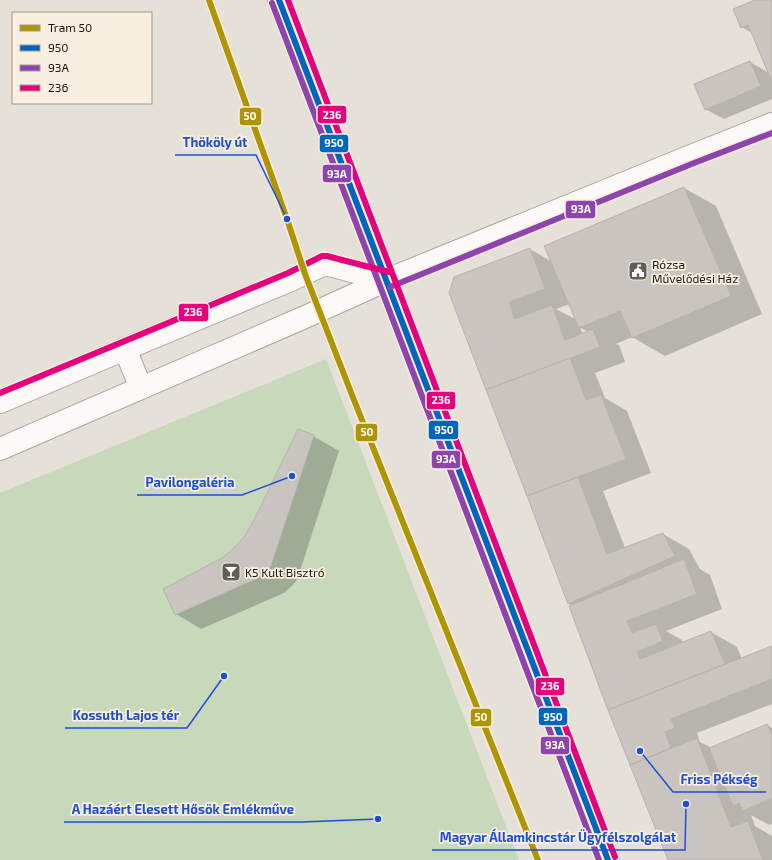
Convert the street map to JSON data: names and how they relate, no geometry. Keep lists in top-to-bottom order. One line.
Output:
{"places":{"other":["Thököly út","Pavilongaléria","Kossuth Lajos tér","Friss Pékség","Magyar Államkincstár Ügyfélszolgálat","A Hazáért Elesett Hősök Emlékműve"],"public building":["Rózsa Művelődési Ház"],"bar":["K5 Kult Bisztró"]},"lines":["tram line 50","transit line 950","transit line 236","transit line 93A"],"legend":["Tram 50","950","93A","236"]}
